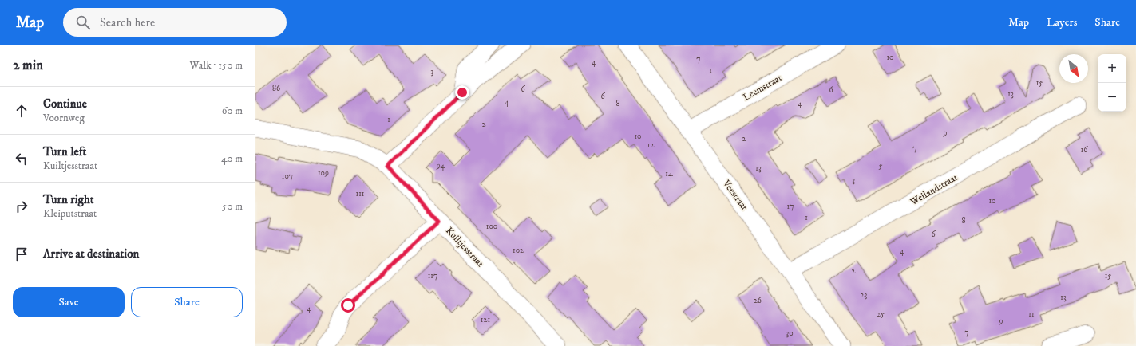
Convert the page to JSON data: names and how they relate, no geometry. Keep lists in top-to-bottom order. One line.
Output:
{"streets":{"street":["Leemstraat","Weilandstraat","Veestraat","Kuiltjesstraat"]},"crossings":[["Leemstraat","Veestraat"],["Weilandstraat","Veestraat"]],"house_numbers":["10","7","4","1","3","15","86","6","6","13","6","4","8","4","1","2","9","10","2","12","7","16","94","5","13","109","14","107","3","111","10","17","1","8","100","6","102","4","2","117","15","23","13","26","4","25","11","121","9","7","30"],"north":"bottom right","page":{"header":"Map","search":"Search here","nav":["Map","Layers","Share"],"heading":["2 min","Walk · 150 m"],"map_buttons":["+","−"],"list":[["Continue","Voornweg","60 m"],["Turn left","Kuiltjesstraat","40 m"],["Turn right","Kleiputstraat","50 m"],"Arrive at destination"],"buttons":["Save","Share"]}}
